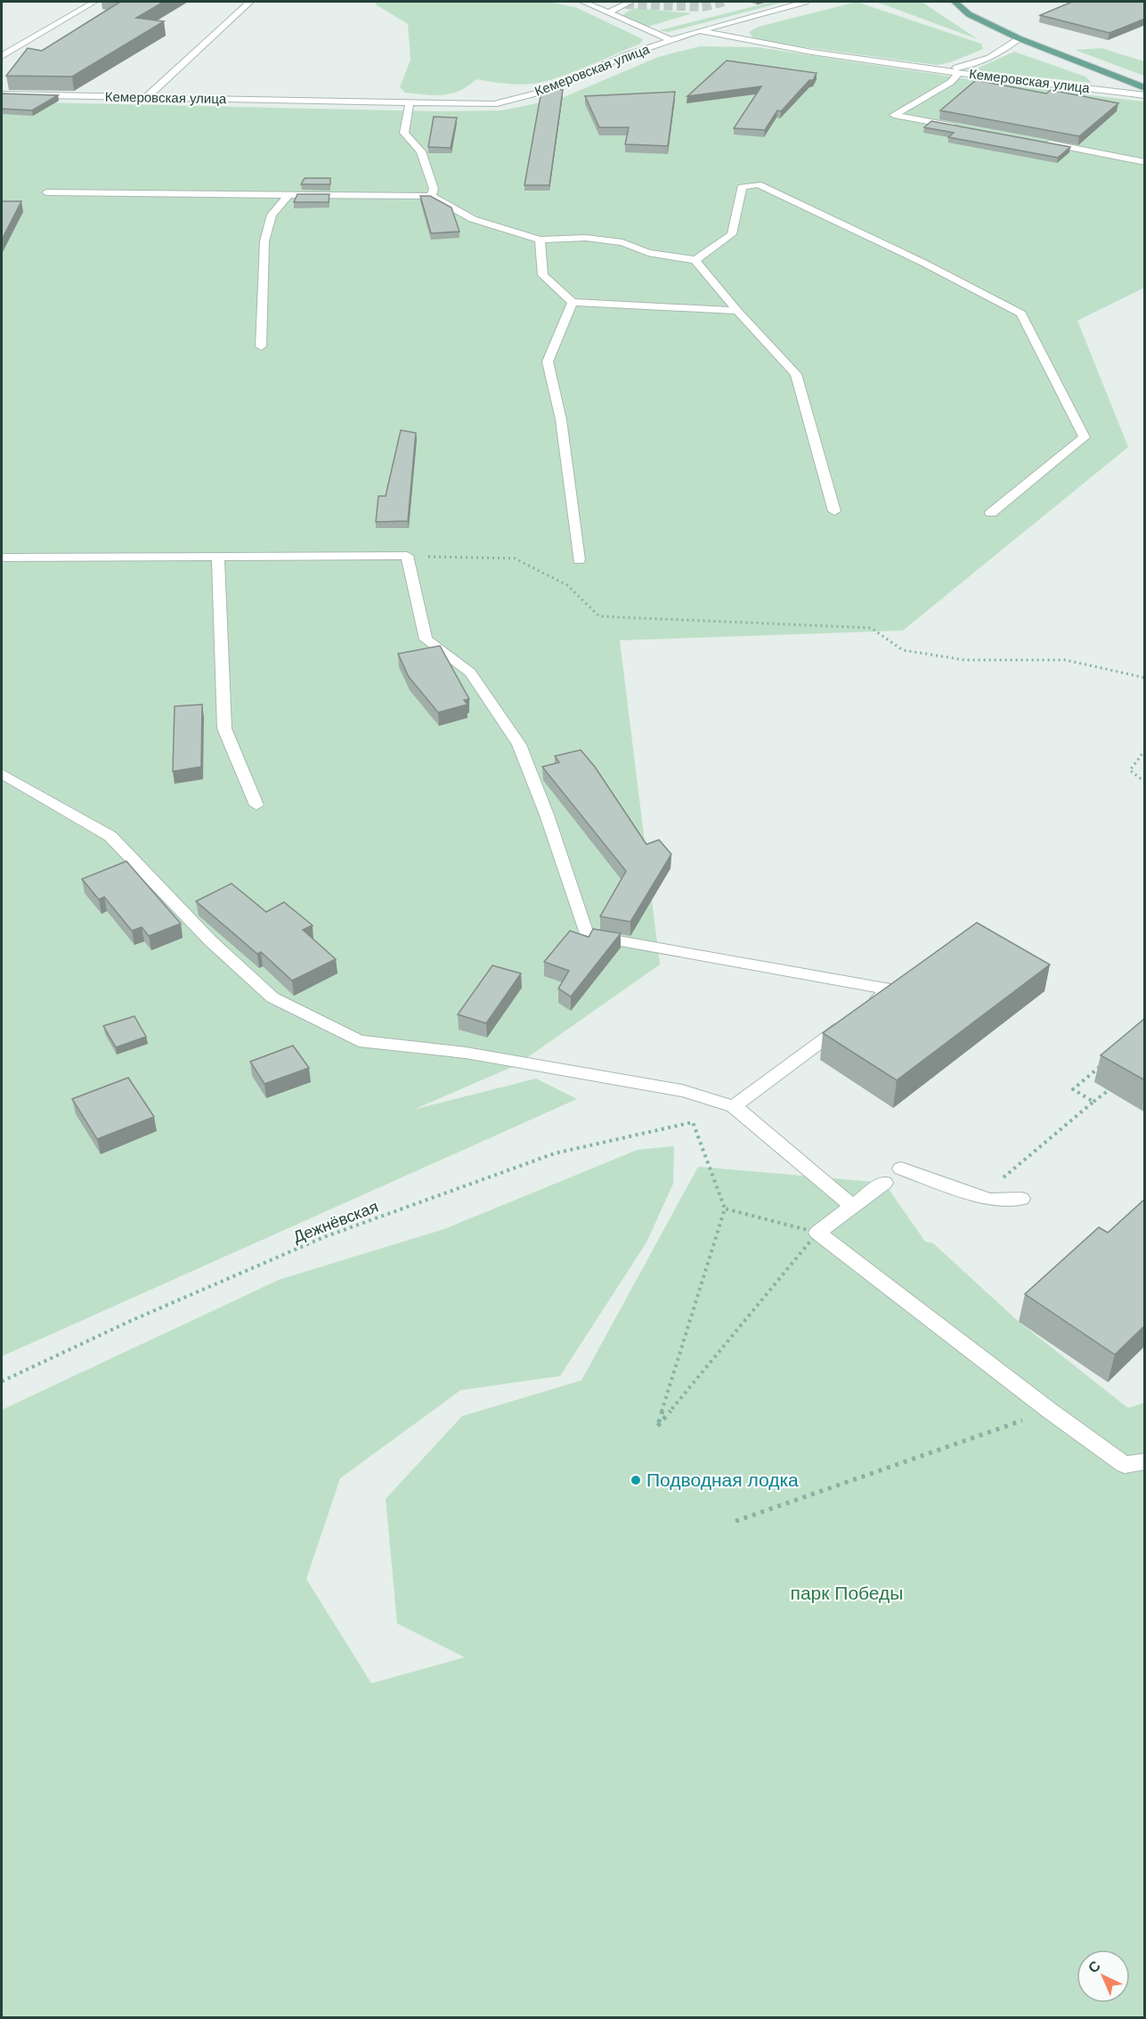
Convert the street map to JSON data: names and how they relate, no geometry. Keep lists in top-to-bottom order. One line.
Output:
{"streets":{"main road":["Кемеровская улица"],"path":["Дежнёвская"]},"parks":["парк Победы"],"places":["Подводная лодка"],"north":"top left"}
